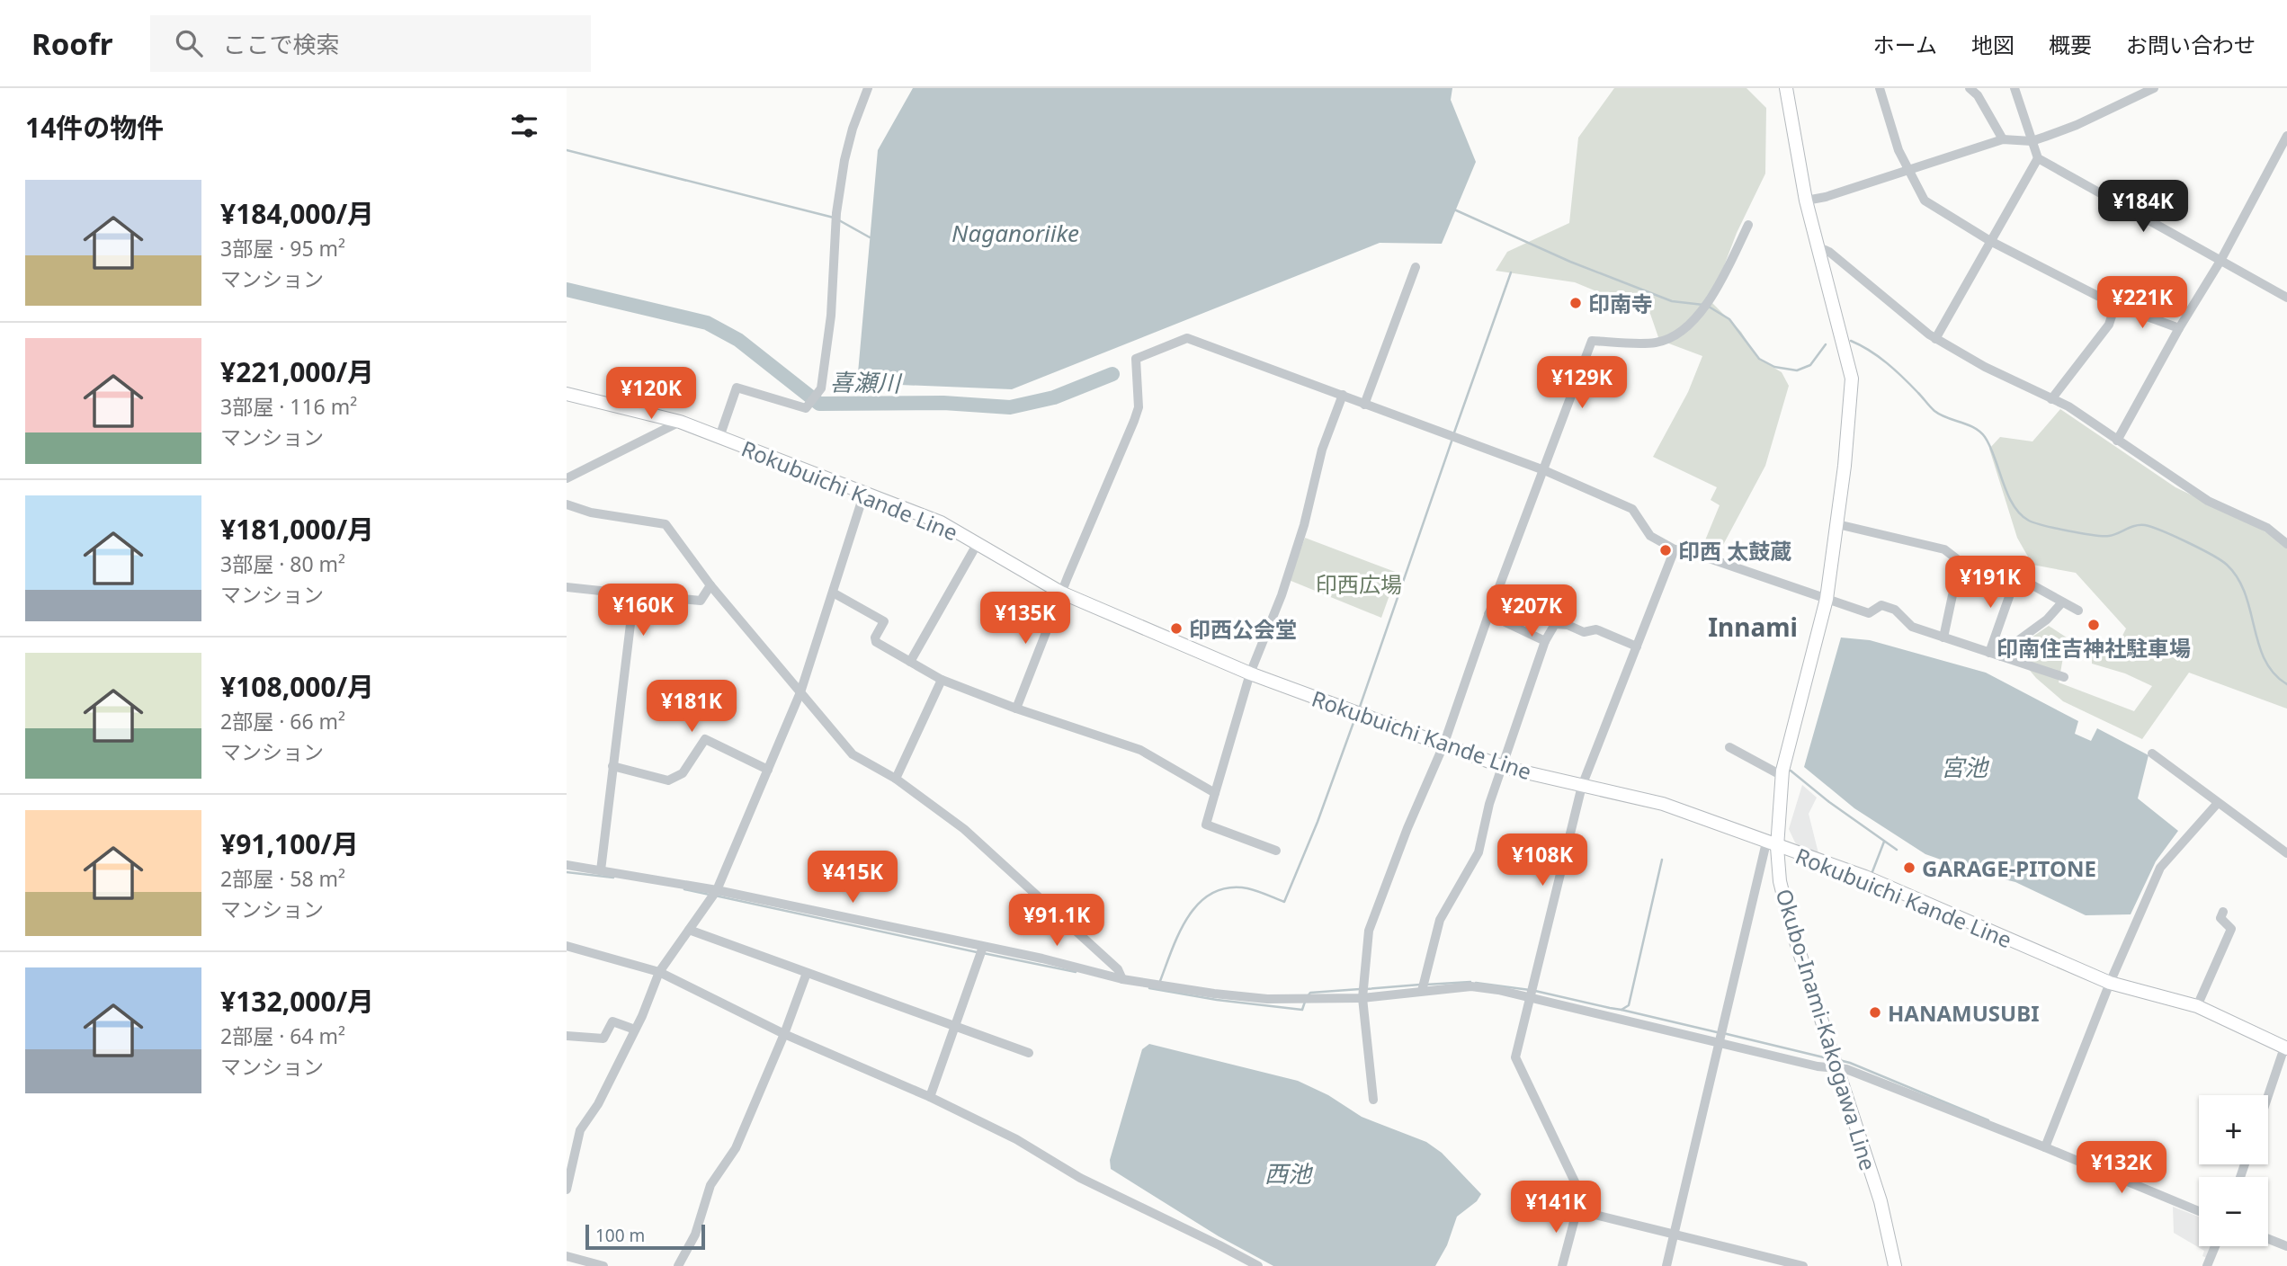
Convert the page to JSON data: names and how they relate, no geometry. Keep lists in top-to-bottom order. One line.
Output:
{"streets":{"main road":["Rokubuichi Kande Line","Okubo-Inami-Kakogawa Line"]},"crossings":[["Rokubuichi Kande Line","Okubo-Inami-Kakogawa Line"]],"districts":["Innami"],"water":["Naganoriike","喜瀬川","宮池","西池"],"parks":["印西広場"],"places":["印南寺","印西 太鼓蔵","印南住吉神社駐車場","印西公会堂","GARAGE-PITONE","HANAMUSUBI"],"scale_bar":"100 m","page":{"header":"Roofr","search":"ここで検索","nav":["ホーム","地図","概要","お問い合わせ"],"heading":"14件の物件","list":[{"name":"¥184,000/月","note":"3部屋 · 95 m² · マンション"},{"name":"¥221,000/月","note":"3部屋 · 116 m² · マンション"},{"name":"¥181,000/月","note":"3部屋 · 80 m² · マンション"},{"name":"¥108,000/月","note":"2部屋 · 66 m² · マンション"},{"name":"¥91,100/月","note":"2部屋 · 58 m² · マンション"},{"name":"¥132,000/月","note":"2部屋 · 64 m² · マンション"}],"price":["¥184K","¥221K","¥129K","¥120K","¥191K","¥160K","¥207K","¥135K","¥181K","¥108K","¥415K","¥91.1K","¥132K","¥141K"],"map_buttons":["+","−"],"scale":"100 m"}}
